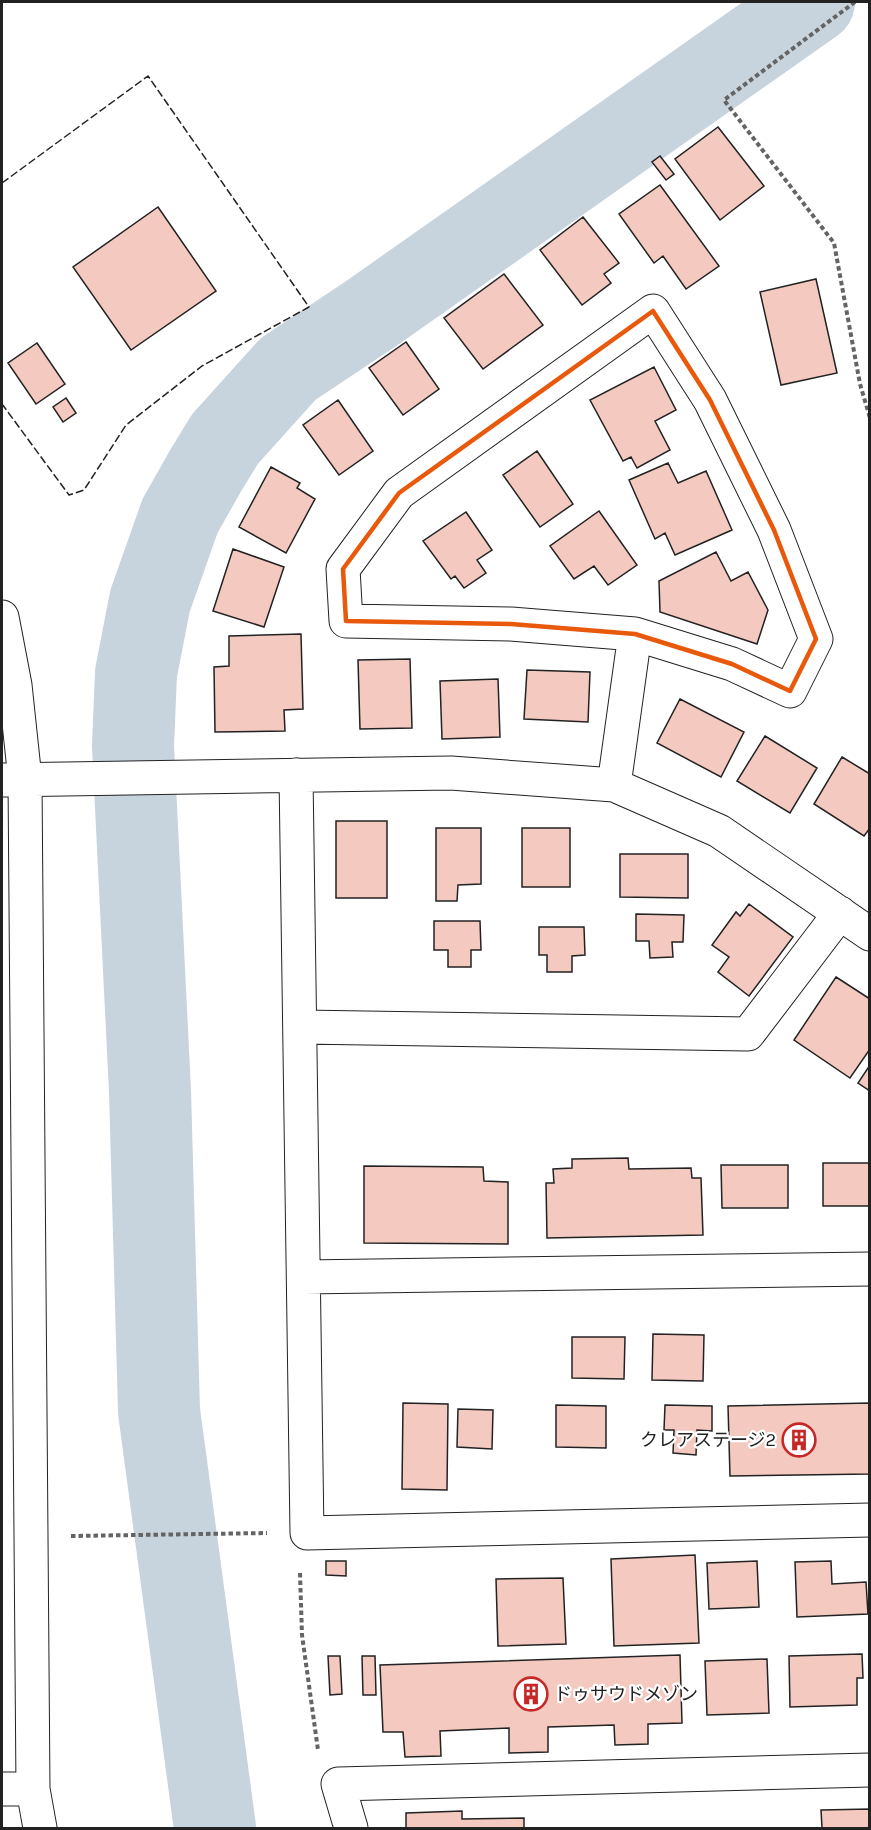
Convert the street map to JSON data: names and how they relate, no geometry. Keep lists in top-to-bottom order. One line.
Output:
{"places":{"building":["クレアステージ2","ドゥサウドメゾン"]}}
